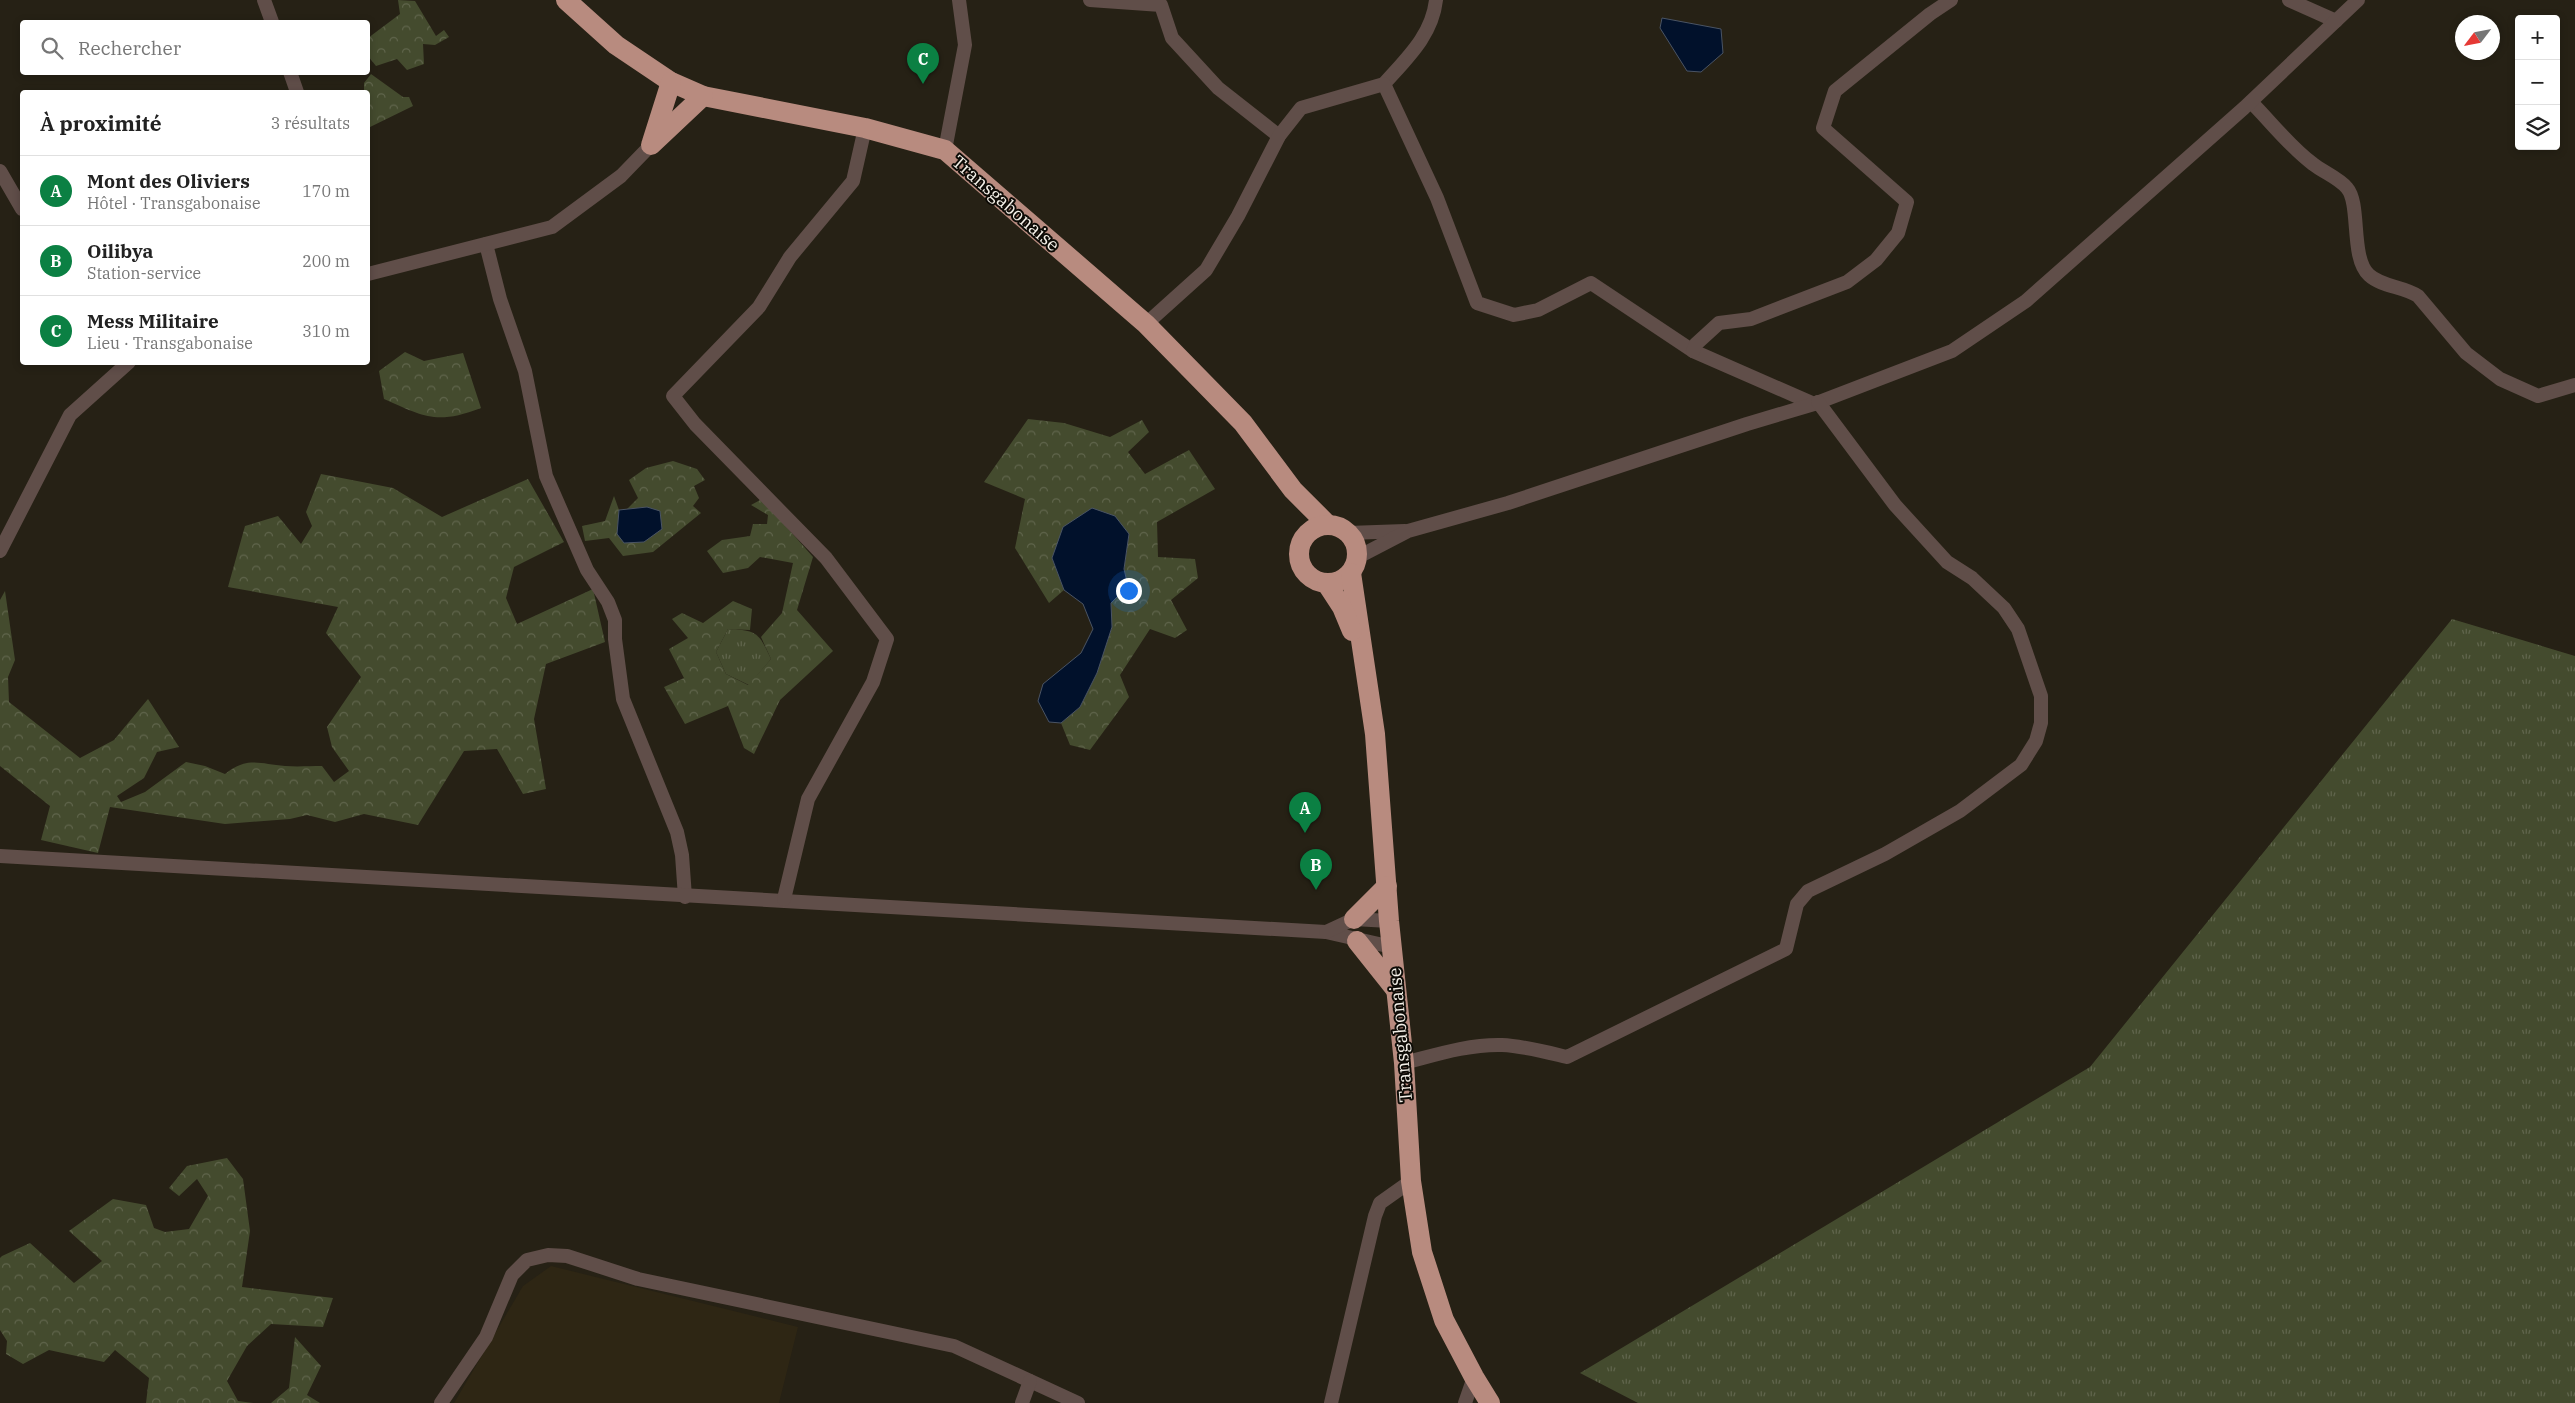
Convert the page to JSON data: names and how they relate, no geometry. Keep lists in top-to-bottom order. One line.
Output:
{"streets":{"highway":["Transgabonaise"]},"north":"bottom left","page":{"map_buttons":["+","−"],"search":"Rechercher","pins":["C","A","B"],"heading":["À proximité","3 résultats"],"list":[{"mark":"A","name":"Mont des Oliviers","note":"Hôtel · Transgabonaise","value":"170 m"},{"mark":"B","name":"Oilibya","note":"Station-service","value":"200 m"},{"mark":"C","name":"Mess Militaire","note":"Lieu · Transgabonaise","value":"310 m"}]}}
